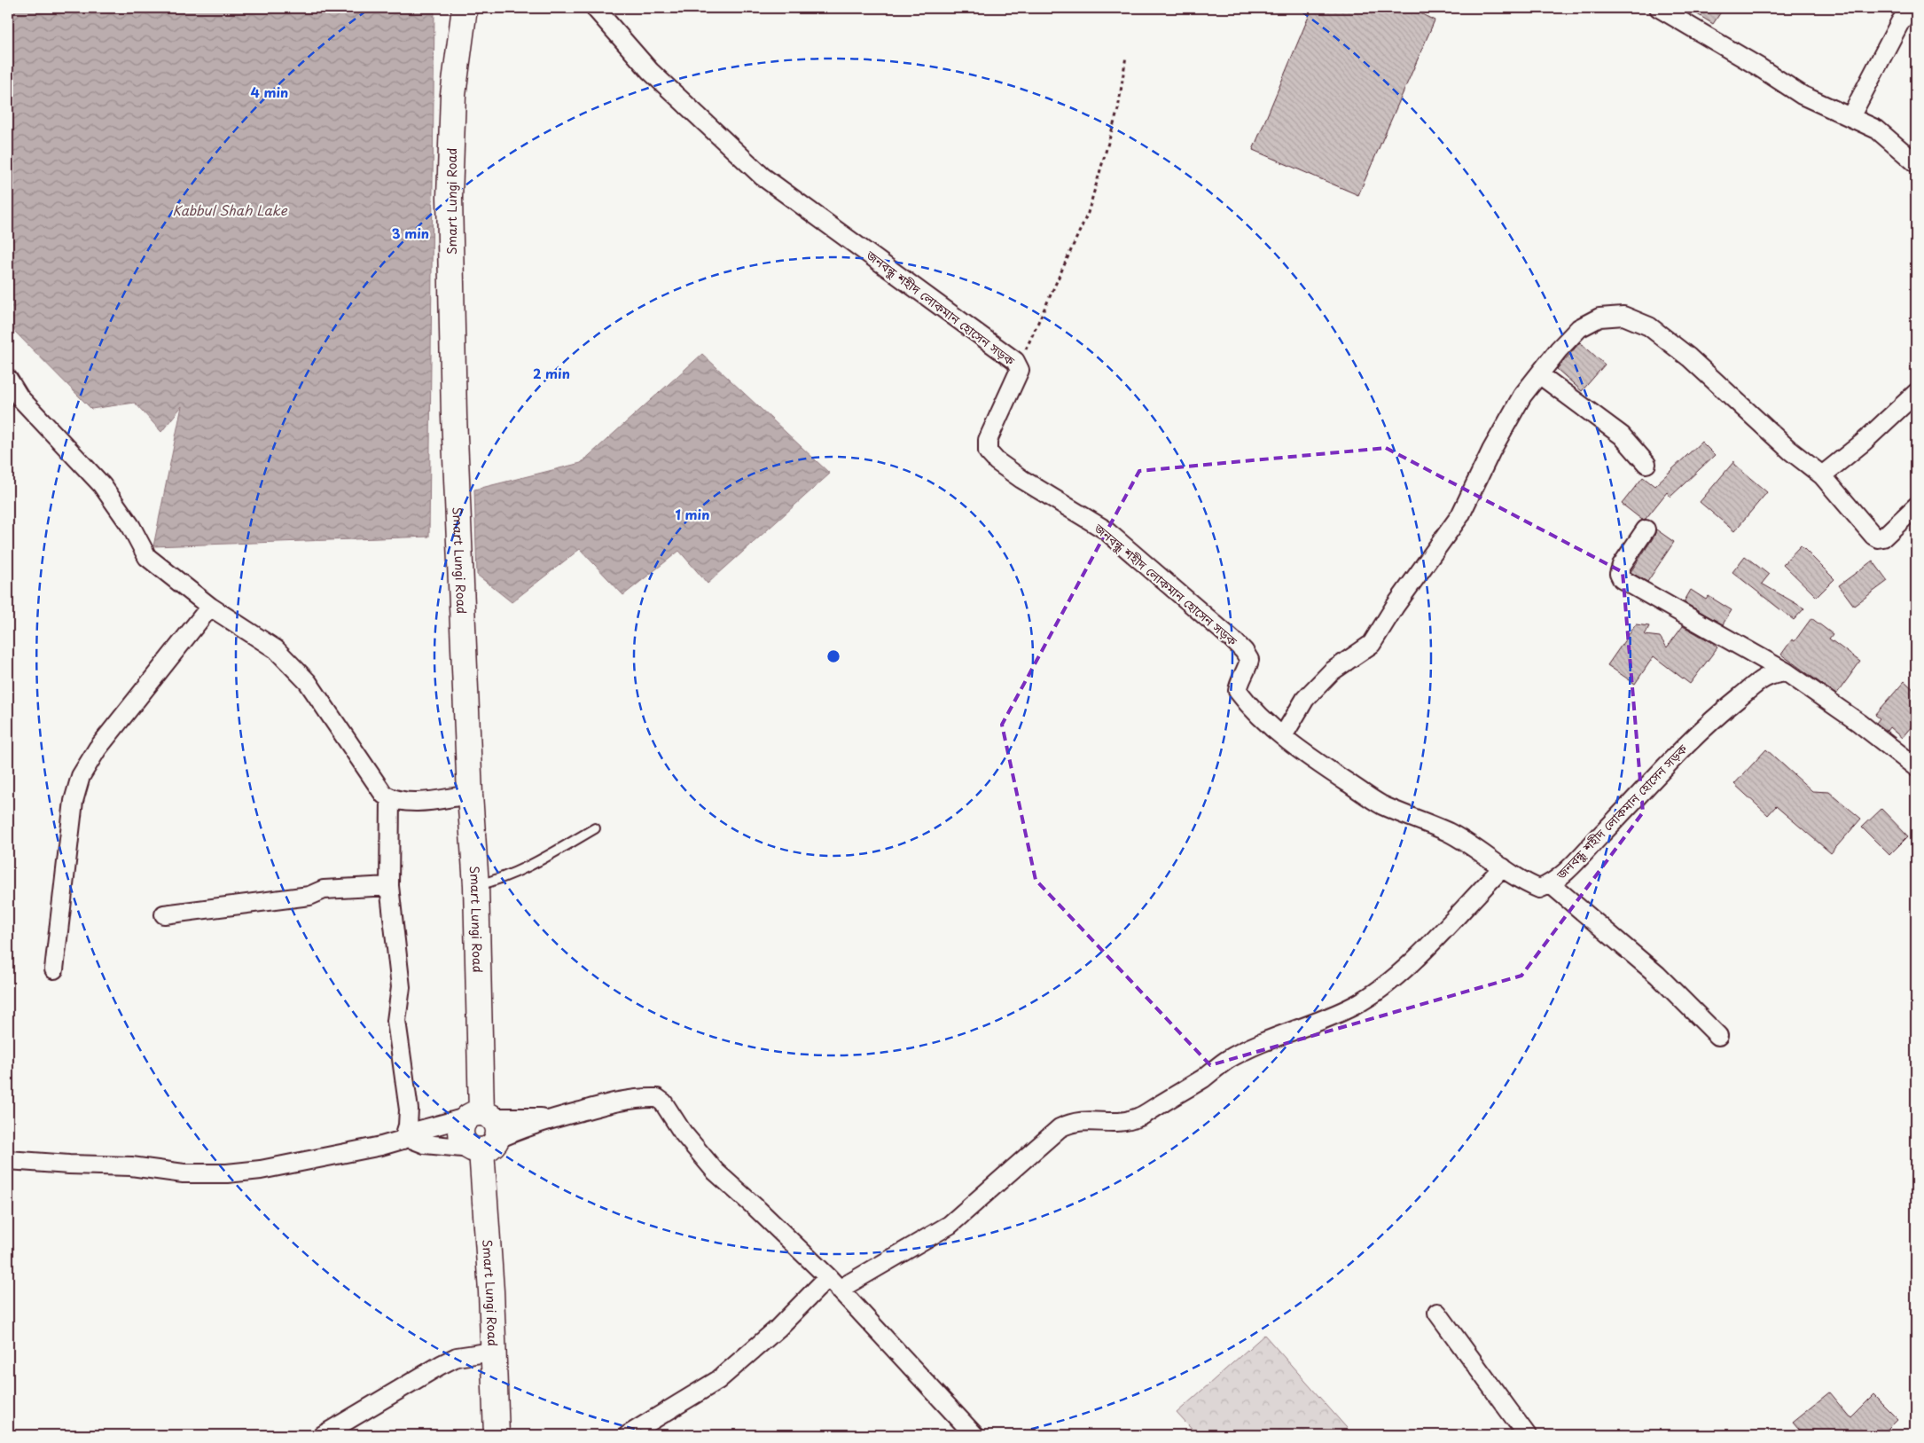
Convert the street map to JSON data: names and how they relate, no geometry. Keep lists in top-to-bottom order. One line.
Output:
{"streets":{"main road":["Smart Lungi Road"],"street":["জনবন্ধু শহীদ লোকমান হোসেন সড়ক"]},"water":["Kabbul Shah Lake"],"rings":["4 min","3 min","2 min","1 min"]}
